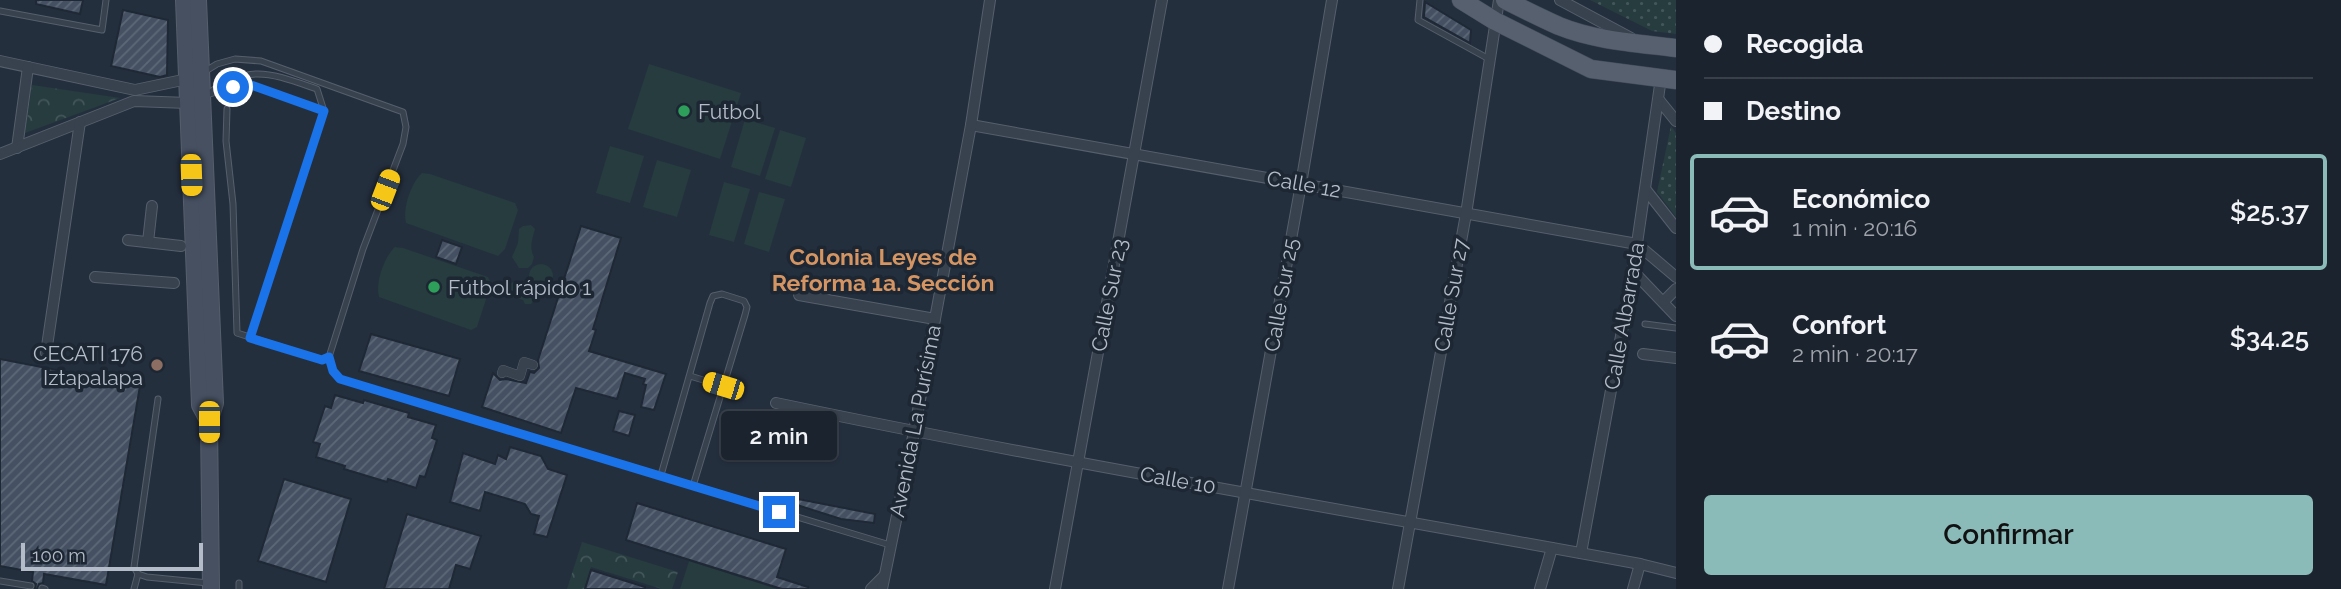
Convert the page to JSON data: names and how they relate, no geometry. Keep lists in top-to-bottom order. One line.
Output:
{"streets":{"street":["Calle 12","Calle Sur 23","Calle Sur 25","Calle Sur 27","Calle Albarrada","Avenida La Purísima","Calle 10"]},"crossings":[["Calle 12","Calle Sur 23"],["Calle 12","Calle Sur 25"],["Calle 12","Calle Sur 27"],["Calle 12","Calle Albarrada"],["Calle 12","Avenida La Purísima"],["Calle Sur 23","Calle 10"],["Calle Sur 25","Calle 10"],["Calle Sur 27","Calle 10"],["Calle Albarrada","Calle 10"],["Avenida La Purísima","Calle 10"]],"districts":["Colonia Leyes de Reforma 1a. Sección"],"places":["Futbol","Fútbol rápido 1","CECATI 176 Iztapalapa"],"scale_bar":"100 m","page":{"banner":["Recogida","Destino"],"list":[{"name":"Económico","note":"1 min · 20:16","value":"$25.37"},{"name":"Confort","note":"2 min · 20:17","value":"$34.25"}],"bubble":"2 min","buttons":"Confirmar","scale":"100 m"}}
